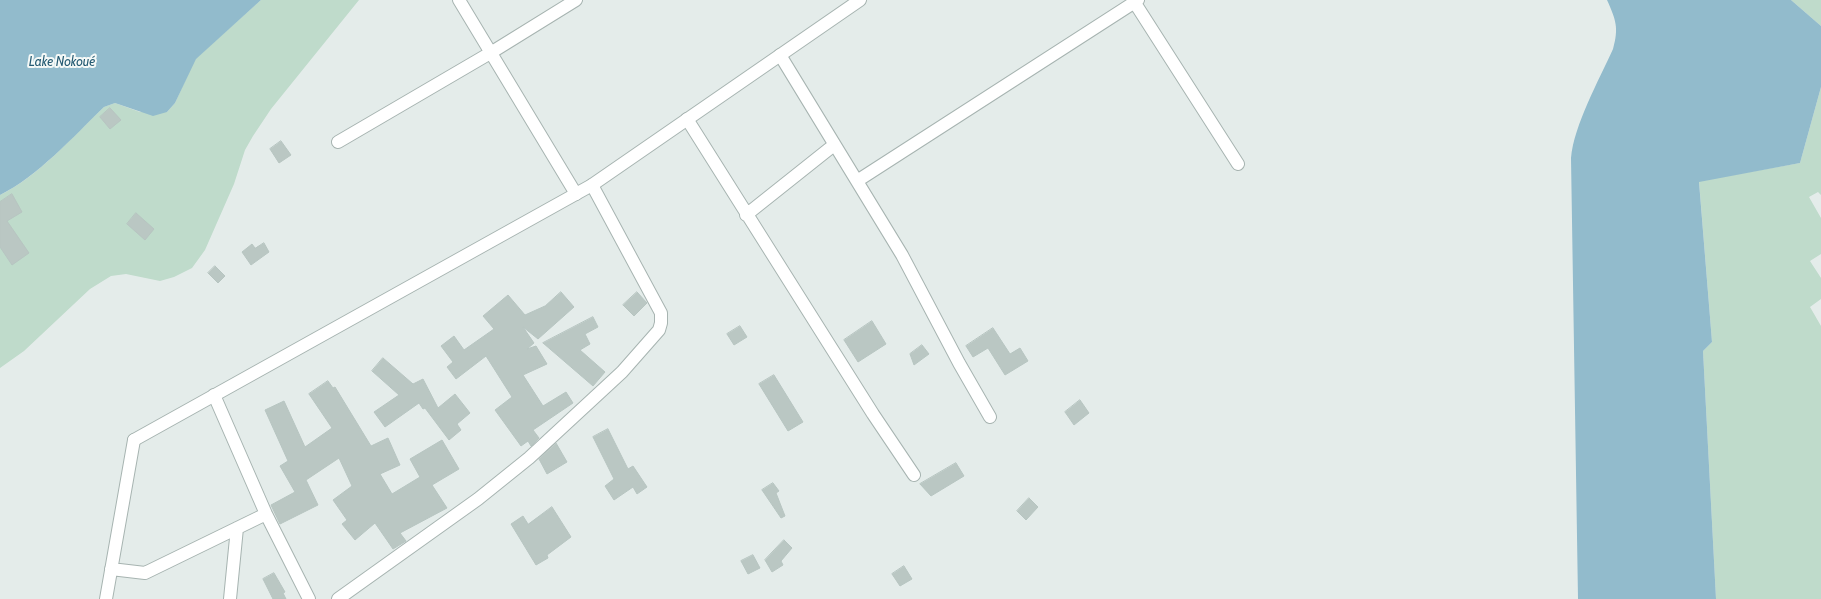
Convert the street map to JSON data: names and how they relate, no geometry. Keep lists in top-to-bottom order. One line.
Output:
{"water":["Lake Nokoué"]}
